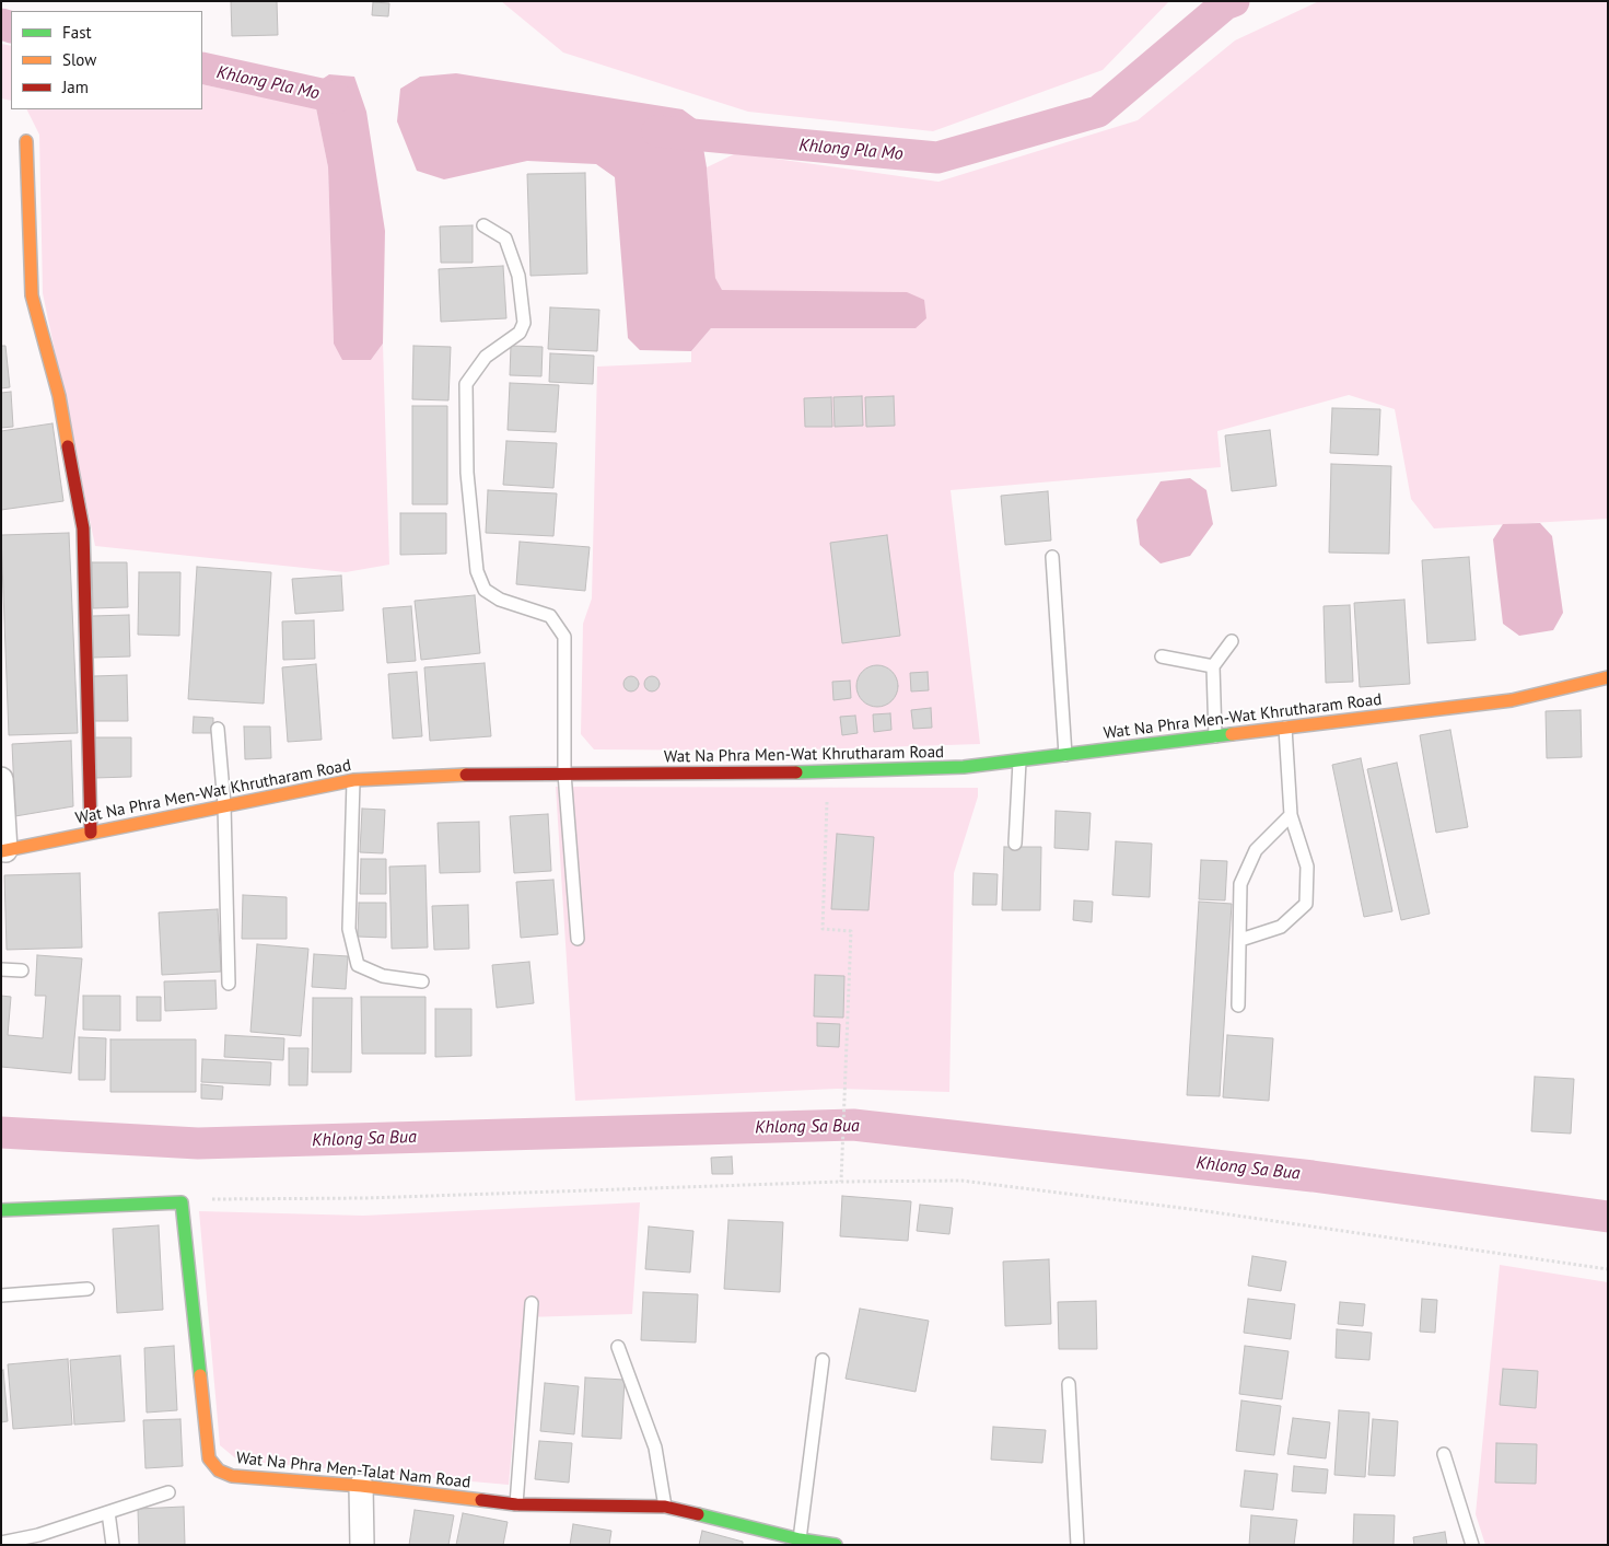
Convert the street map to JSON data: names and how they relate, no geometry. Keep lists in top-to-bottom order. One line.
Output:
{"streets":{"street":["Wat Na Phra Men-Wat Khrutharam Road","Wat Na Phra Men-Talat Nam Road"]},"water":["Khlong Pla Mo","Khlong Sa Bua"],"legend":["Fast","Slow","Jam"]}
